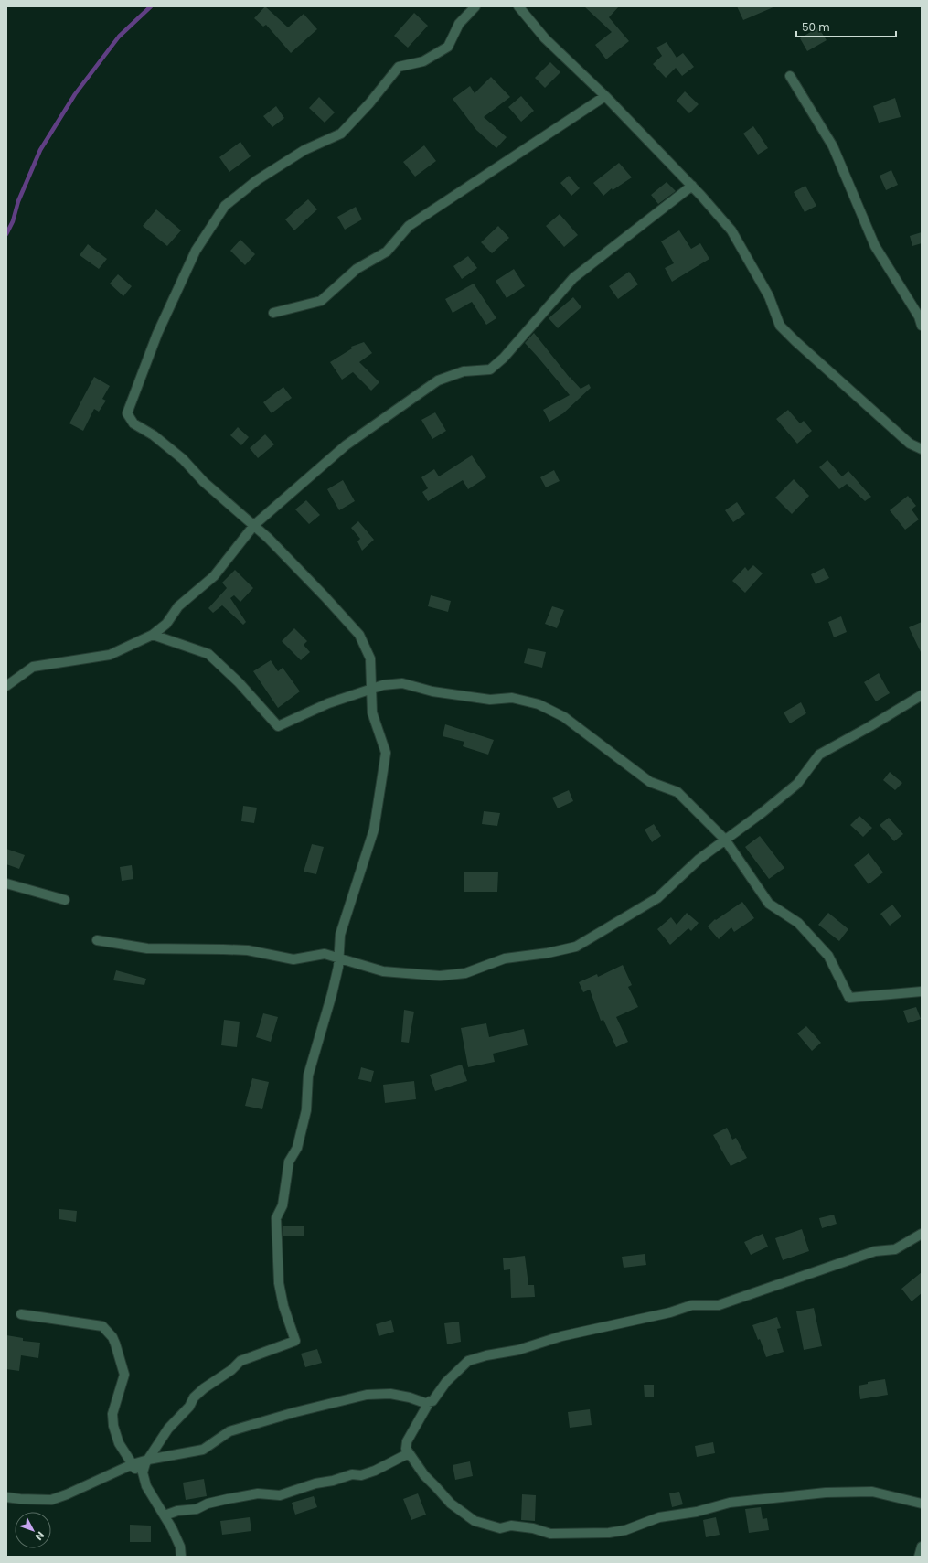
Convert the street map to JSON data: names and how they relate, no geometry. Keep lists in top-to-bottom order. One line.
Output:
{"scale_bar":"50 m","north":"bottom right"}
